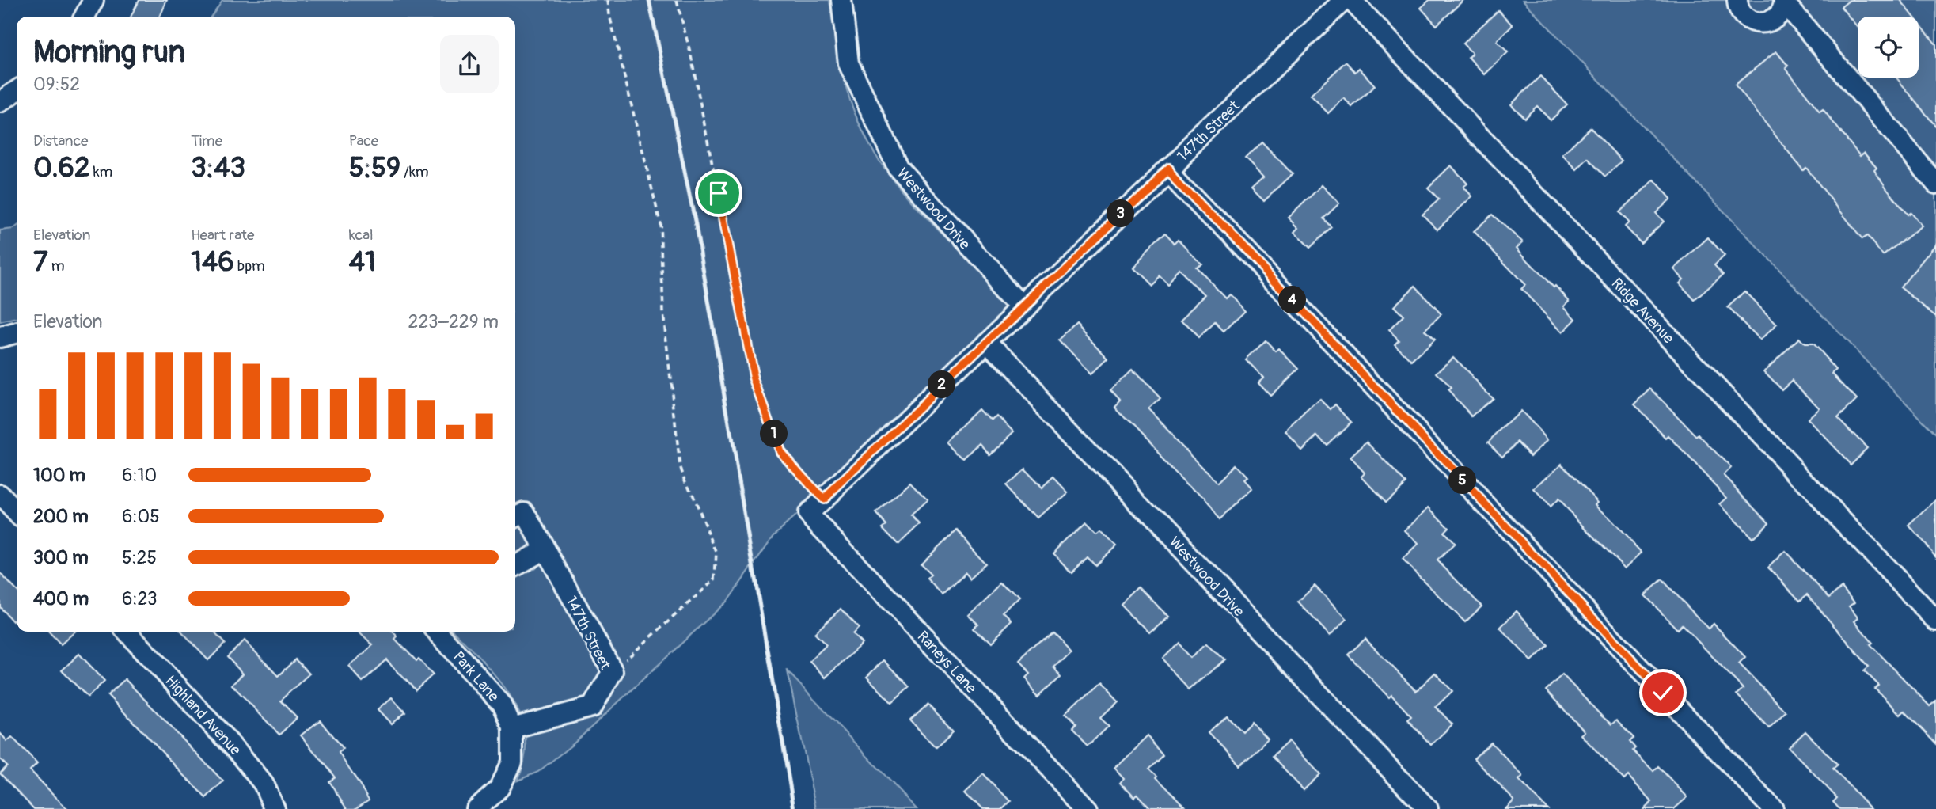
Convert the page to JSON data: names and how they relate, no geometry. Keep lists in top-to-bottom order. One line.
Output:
{"streets":{"street":["147th Street","Westwood Drive","Ridge Avenue","Raneys Lane","Park Lane","Highland Avenue"]},"crossings":[["147th Street","Westwood Drive"],["147th Street","Raneys Lane"],["147th Street","Park Lane"]],"page":{"heading":["Morning run","09:52"],"stats":[["Distance","0.62 km"],["Time","3:43"],["Pace","5:59 /km"],["Elevation","7 m"],["Heart rate","146 bpm"],["kcal","41"]],"pins":["3","4","2","1","5"],"chart":["Elevation","223–229 m"],"list":[{"name":"100 m","note":"6:10"},{"name":"200 m","note":"6:05"},{"name":"300 m","note":"5:25"},{"name":"400 m","note":"6:23"}]}}
